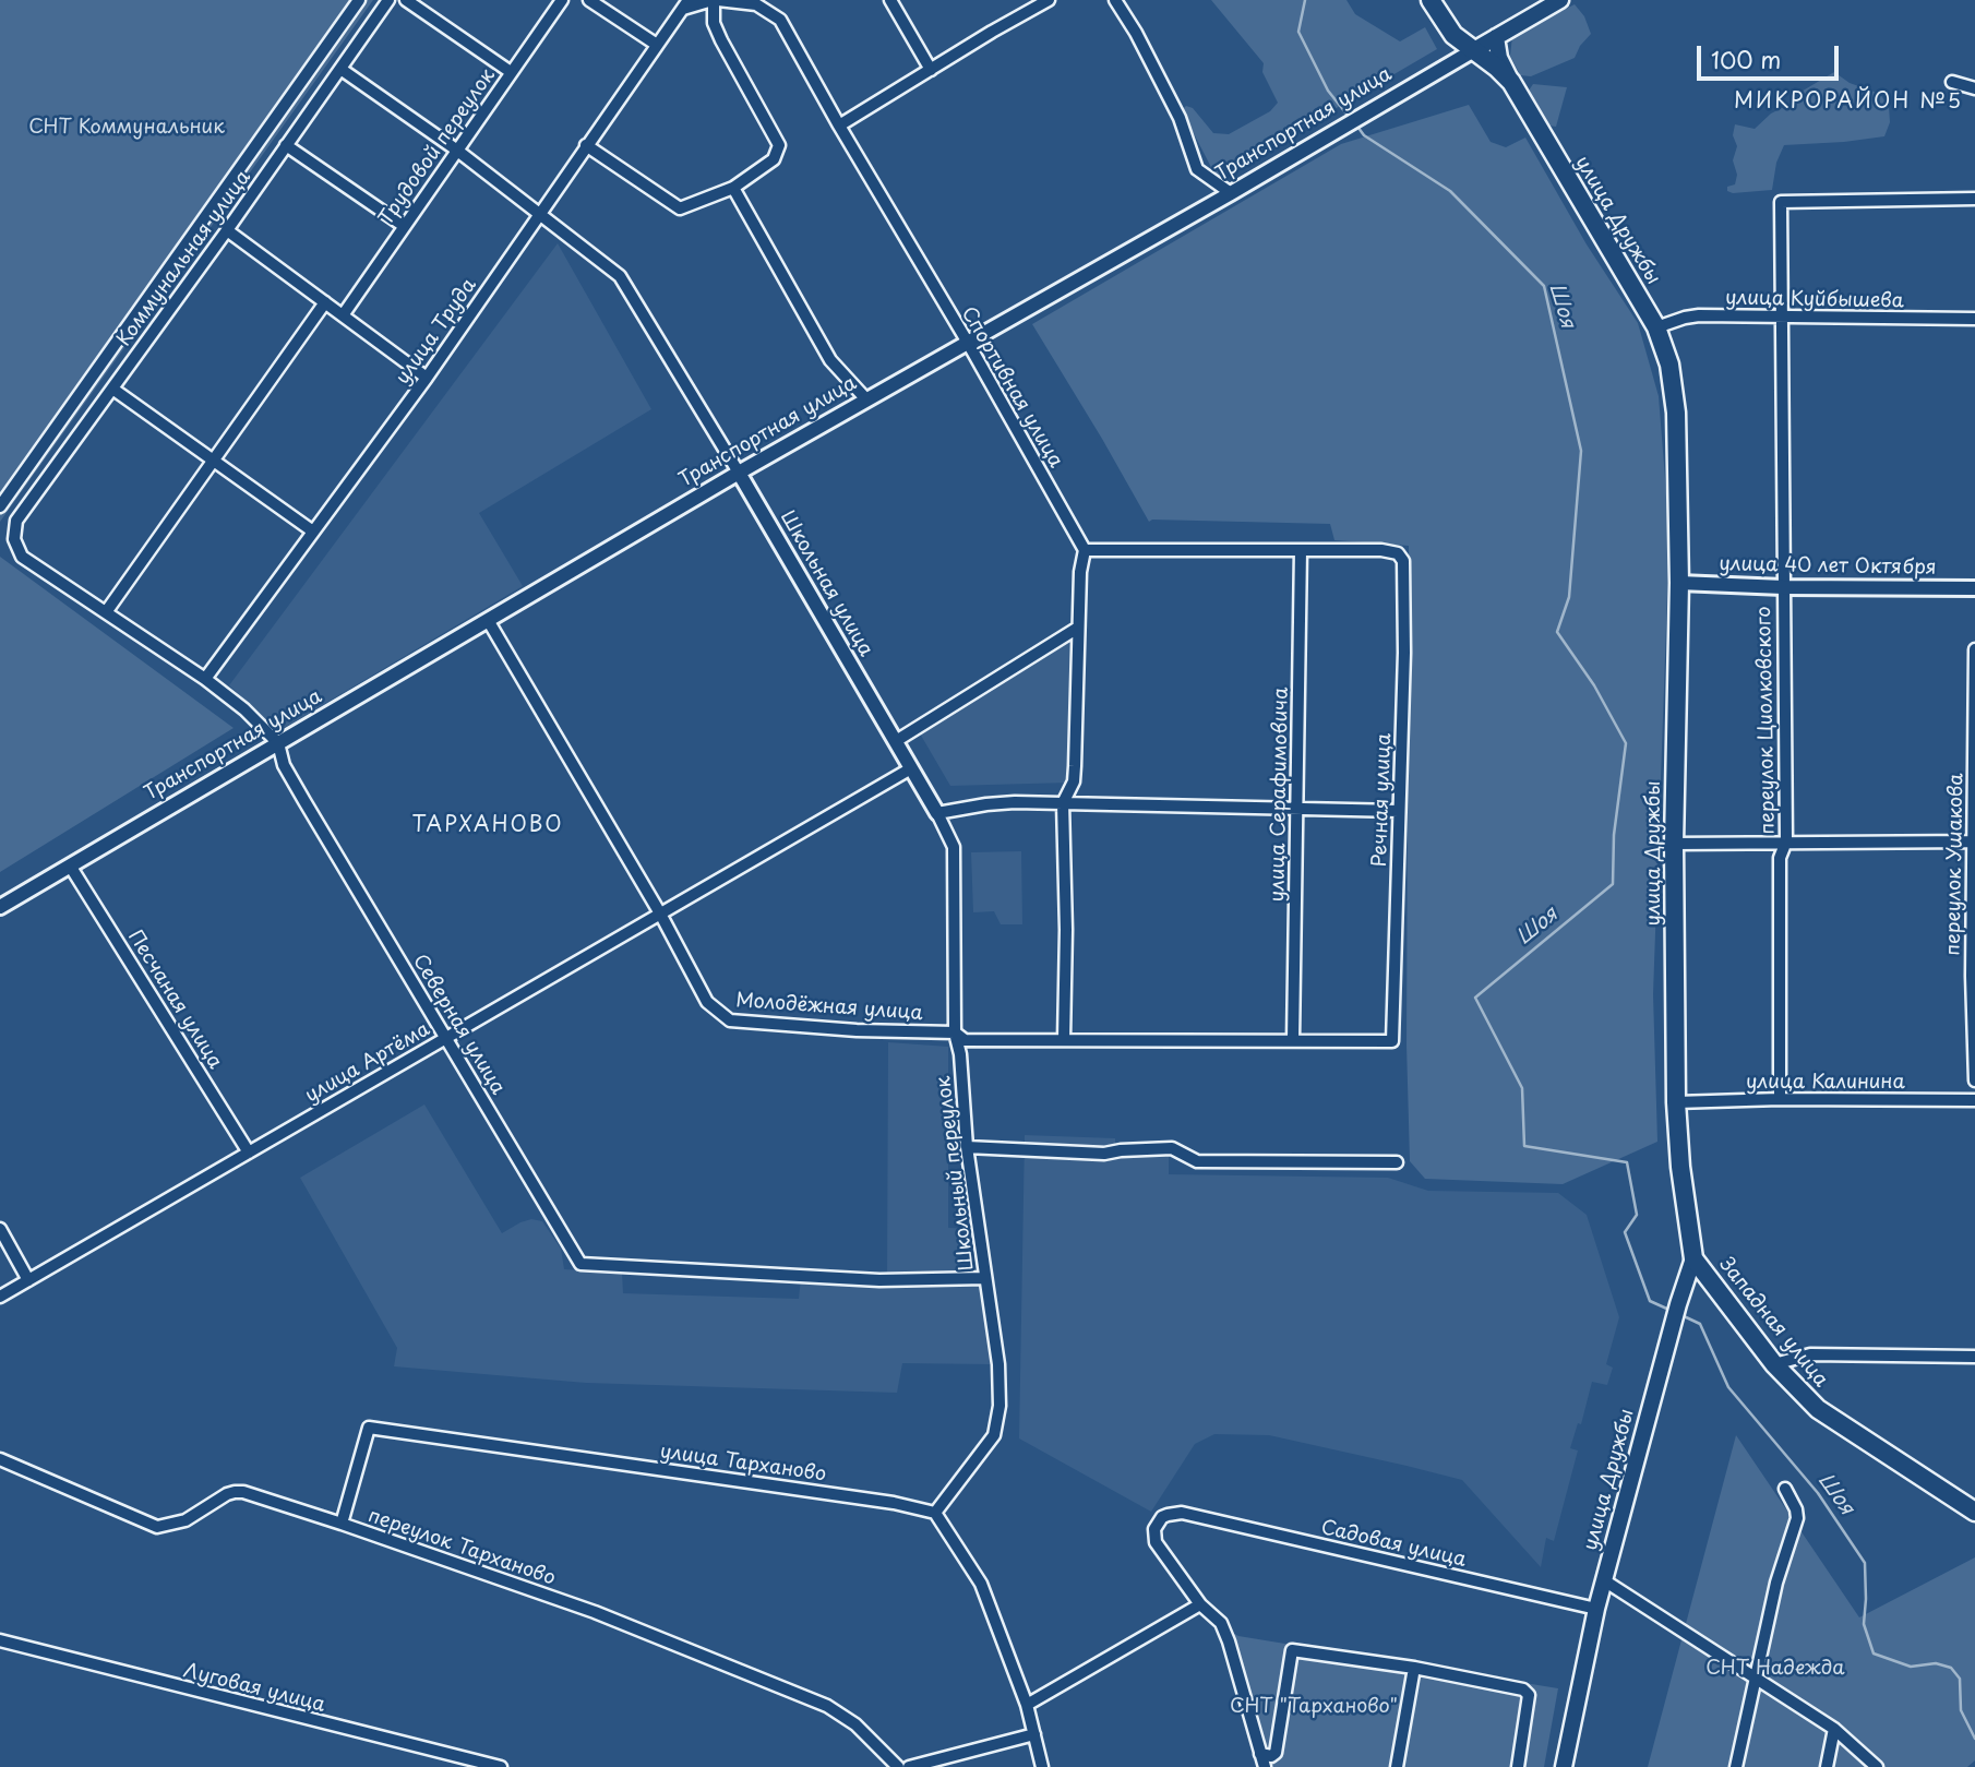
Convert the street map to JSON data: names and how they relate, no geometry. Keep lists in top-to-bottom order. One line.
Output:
{"streets":{"main road":["Транспортная улица","улица Дружбы","Западная улица"],"street":["Трудовой переулок","Коммунальная улица","улица Куйбышева","улица Труда","Спортивная улица","улица 40 лет Октября","Школьная улица","переулок Циолковского","улица Серафимовича","Речная улица","переулок Ушакова","Песчаная улица","Молодёжная улица","Северная улица","улица Артёма","улица Калинина","Школьный переулок","улица Тарханово","Садовая улица","переулок Тарханово","Луговая улица"]},"crossings":[["Транспортная улица","улица Дружбы"],["Транспортная улица","Спортивная улица"],["Транспортная улица","Школьная улица"],["Транспортная улица","Песчаная улица"],["Транспортная улица","Молодёжная улица"],["Транспортная улица","Северная улица"],["Трудовой переулок","Школьная улица"],["улица Дружбы","улица Куйбышева"],["улица Дружбы","улица 40 лет Октября"],["улица Дружбы","улица Калинина"],["улица Дружбы","Западная улица"],["улица Дружбы","Садовая улица"],["Коммунальная улица","Школьная улица"],["Коммунальная улица","Северная улица"],["улица Куйбышева","переулок Циолковского"],["улица Труда","Спортивная улица"],["улица Труда","Школьная улица"],["улица Труда","Северная улица"],["улица 40 лет Октября","переулок Циолковского"],["Школьная улица","улица Артёма"],["Школьная улица","Школьный переулок"],["переулок Циолковского","улица Калинина"],["улица Серафимовича","Речная улица"],["улица Серафимовича","Молодёжная улица"],["Речная улица","Молодёжная улица"],["Песчаная улица","улица Артёма"],["Молодёжная улица","улица Артёма"],["Молодёжная улица","Школьный переулок"],["Северная улица","улица Артёма"],["Северная улица","Школьный переулок"],["Школьный переулок","улица Тарханово"],["улица Тарханово","переулок Тарханово"]],"districts":["МИКРОРАЙОН №5","ТАРХАНОВО"],"water":["Шоя"],"parks":["СНТ Коммунальник","СНТ Надежда","СНТ \"Тарханово\""],"scale_bar":"100 m"}
